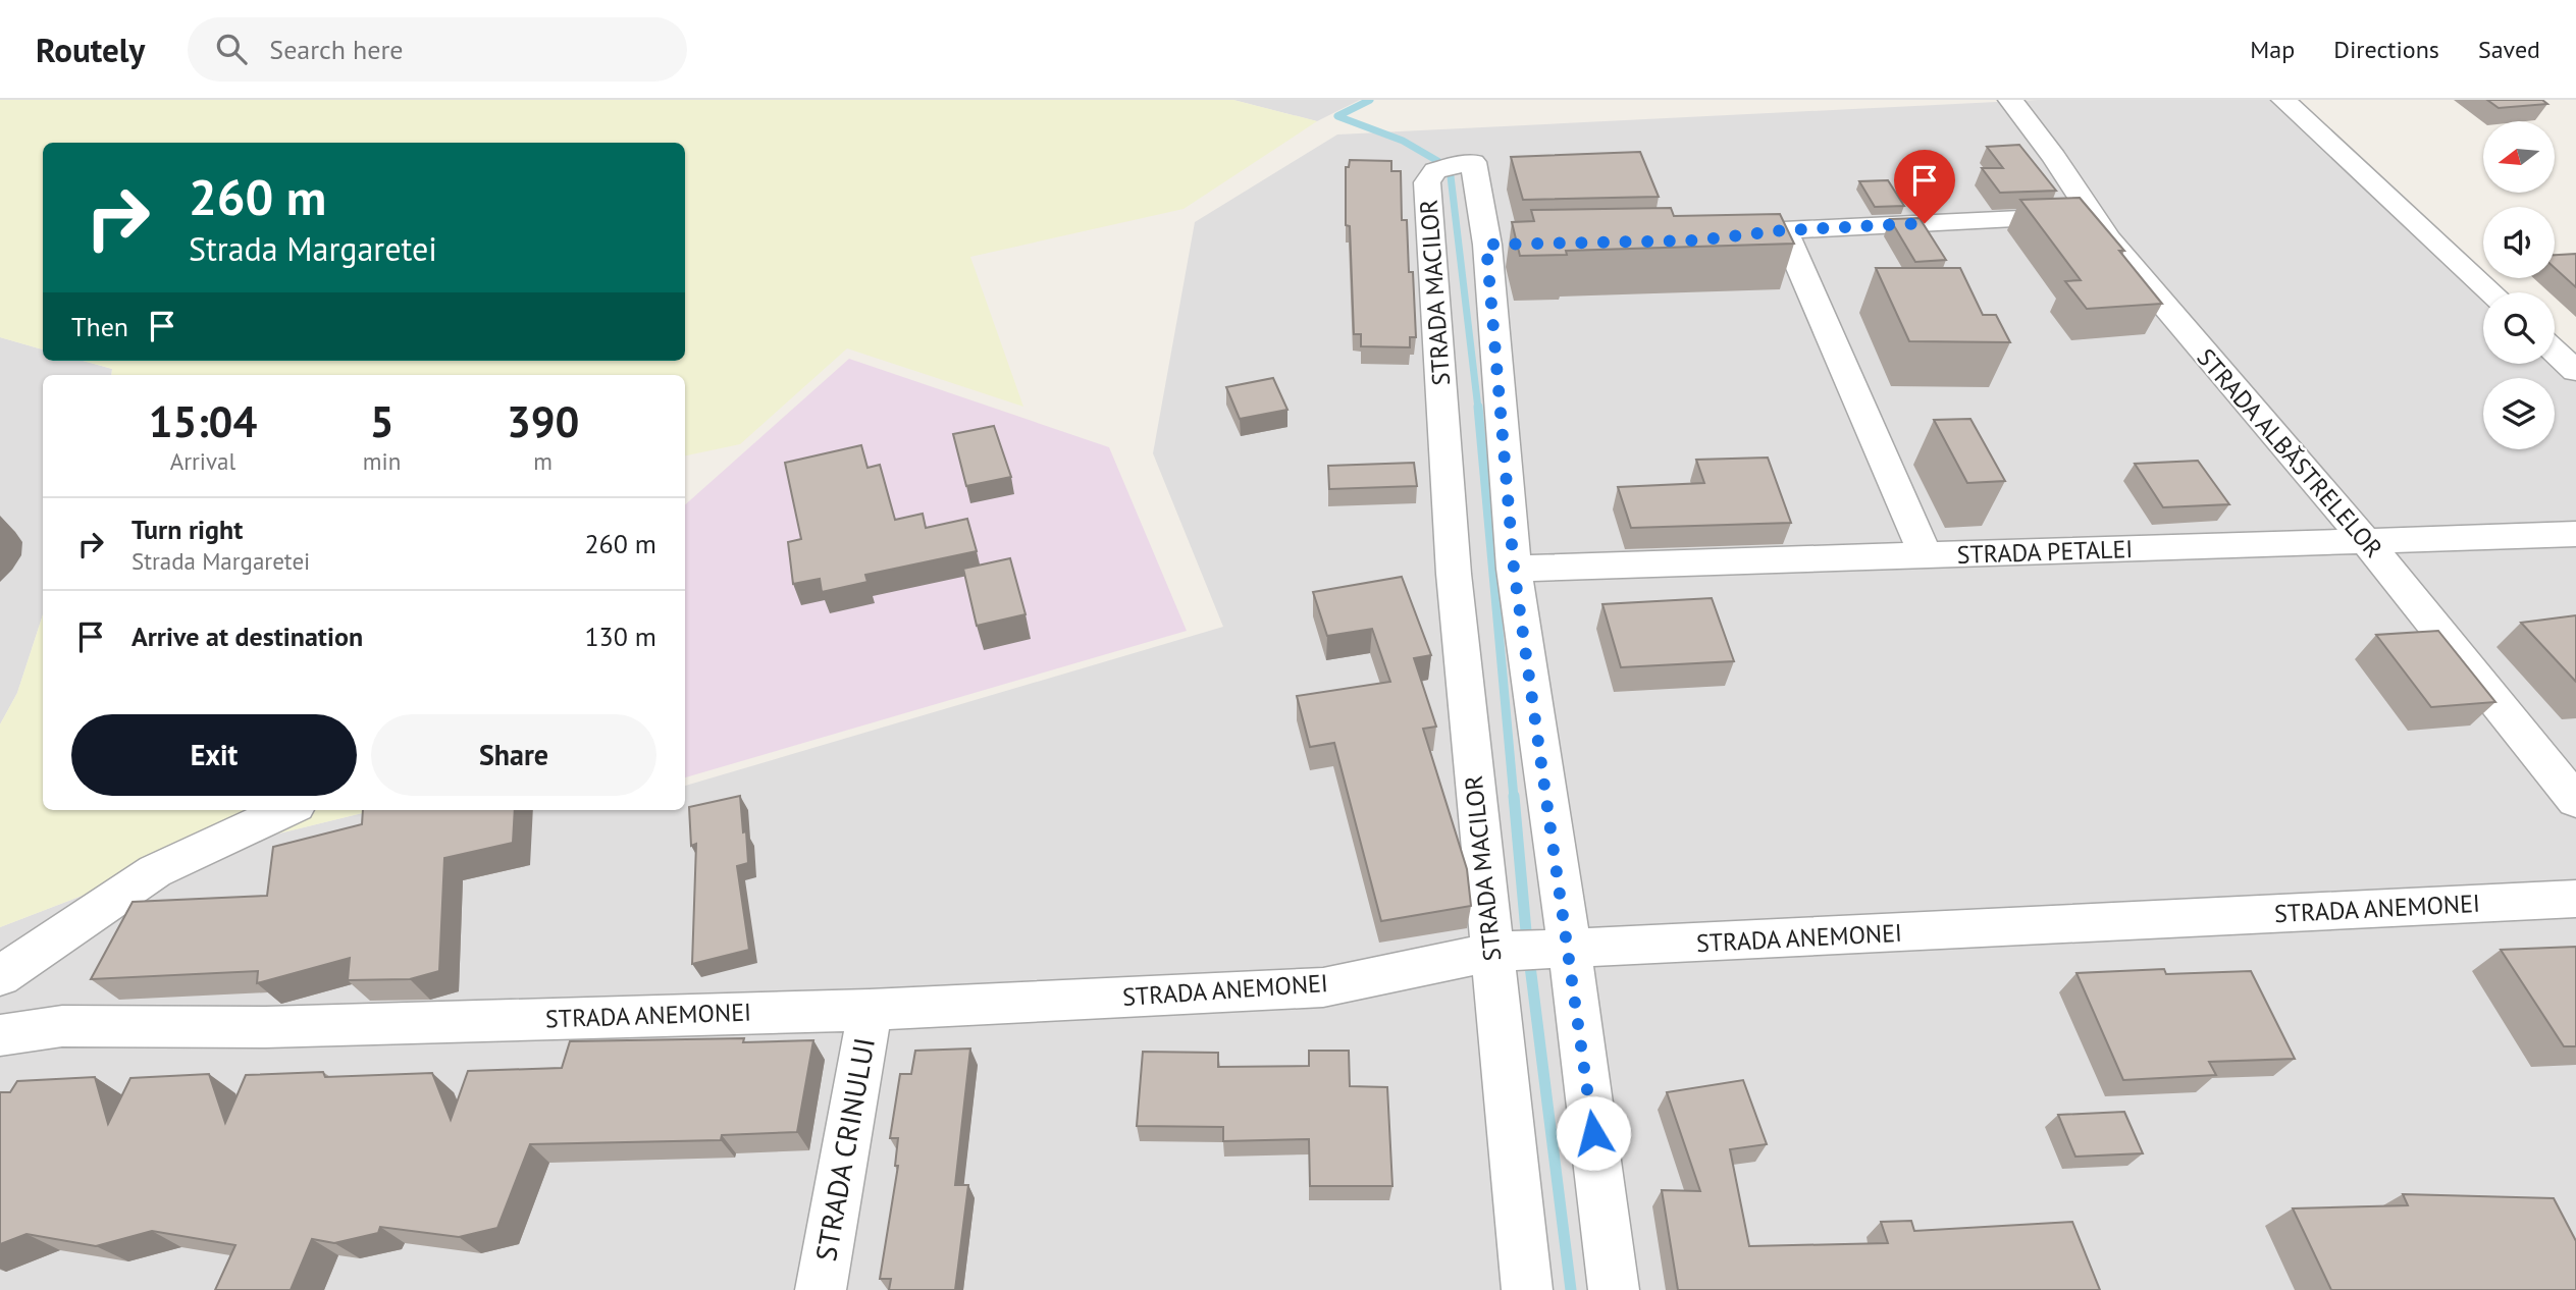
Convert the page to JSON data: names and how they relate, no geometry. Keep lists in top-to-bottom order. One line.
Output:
{"streets":{"street":["STRADA MACILOR","STRADA ALBĂSTRELELOR","STRADA PETALEI","STRADA ANEMONEI","STRADA CRINULUI"]},"crossings":[["STRADA MACILOR","STRADA PETALEI"],["STRADA MACILOR","STRADA ANEMONEI"],["STRADA ALBĂSTRELELOR","STRADA PETALEI"],["STRADA ANEMONEI","STRADA CRINULUI"]],"north":"left","page":{"header":"Routely","search":"Search here","nav":["Map","Directions","Saved"],"turn":["260 m","Strada Margaretei"],"then":"Then","eta":["15:04","Arrival","5","min","390","m"],"list":[{"name":"Turn right","note":"Strada Margaretei","value":"260 m"},{"name":"Arrive at destination","value":"130 m"}],"buttons":["Exit","Share"]}}
